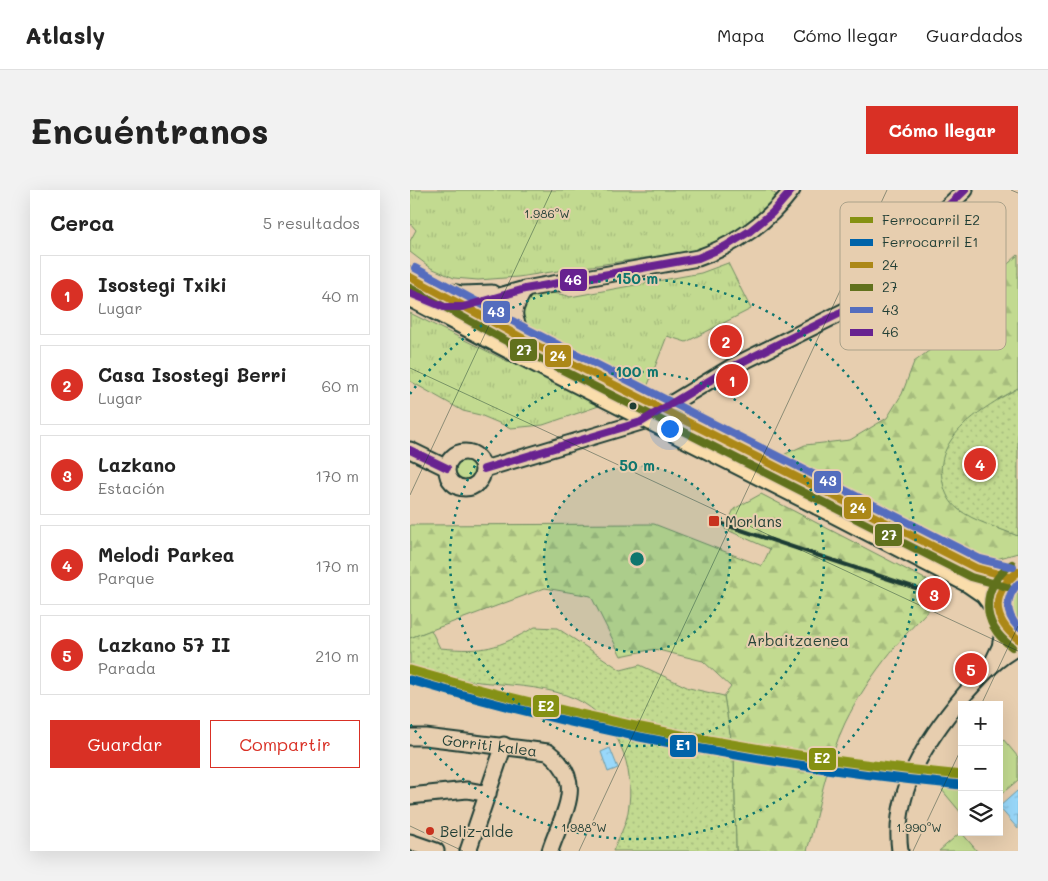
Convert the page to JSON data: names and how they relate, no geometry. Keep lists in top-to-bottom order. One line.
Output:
{"streets":{"street":["Gorriti kalea"]},"parks":["Arbaitzaenea"],"places":{"transit":["Morlans"],"other":["Beliz-alde"]},"lines":["transit line 46","transit line 43","transit line 24","transit line 27","rail line E2","rail line E1"],"legend":["Ferrocarril E2","Ferrocarril E1","24","27","43","46"],"page":{"header":"Atlasly","nav":["Mapa","Cómo llegar","Guardados"],"buttons":["Cómo llegar",["Guardar","Compartir"]],"title":"Encuéntranos","heading":["Cerca","5 resultados"],"list":[{"mark":"1","name":"Isostegi Txiki","note":"Lugar","value":"40 m"},{"mark":"2","name":"Casa Isostegi Berri","note":"Lugar","value":"60 m"},{"mark":"3","name":"Lazkano","note":"Estación","value":"170 m"},{"mark":"4","name":"Melodi Parkea","note":"Parque","value":"170 m"},{"mark":"5","name":"Lazkano 57 II","note":"Parada","value":"210 m"}],"pins":["2","1","4","3","5"],"map_buttons":["+","−"]},"coordinates":["1.986°W","1.988°W","1.990°W"],"rings":["150 m","100 m","50 m"]}
